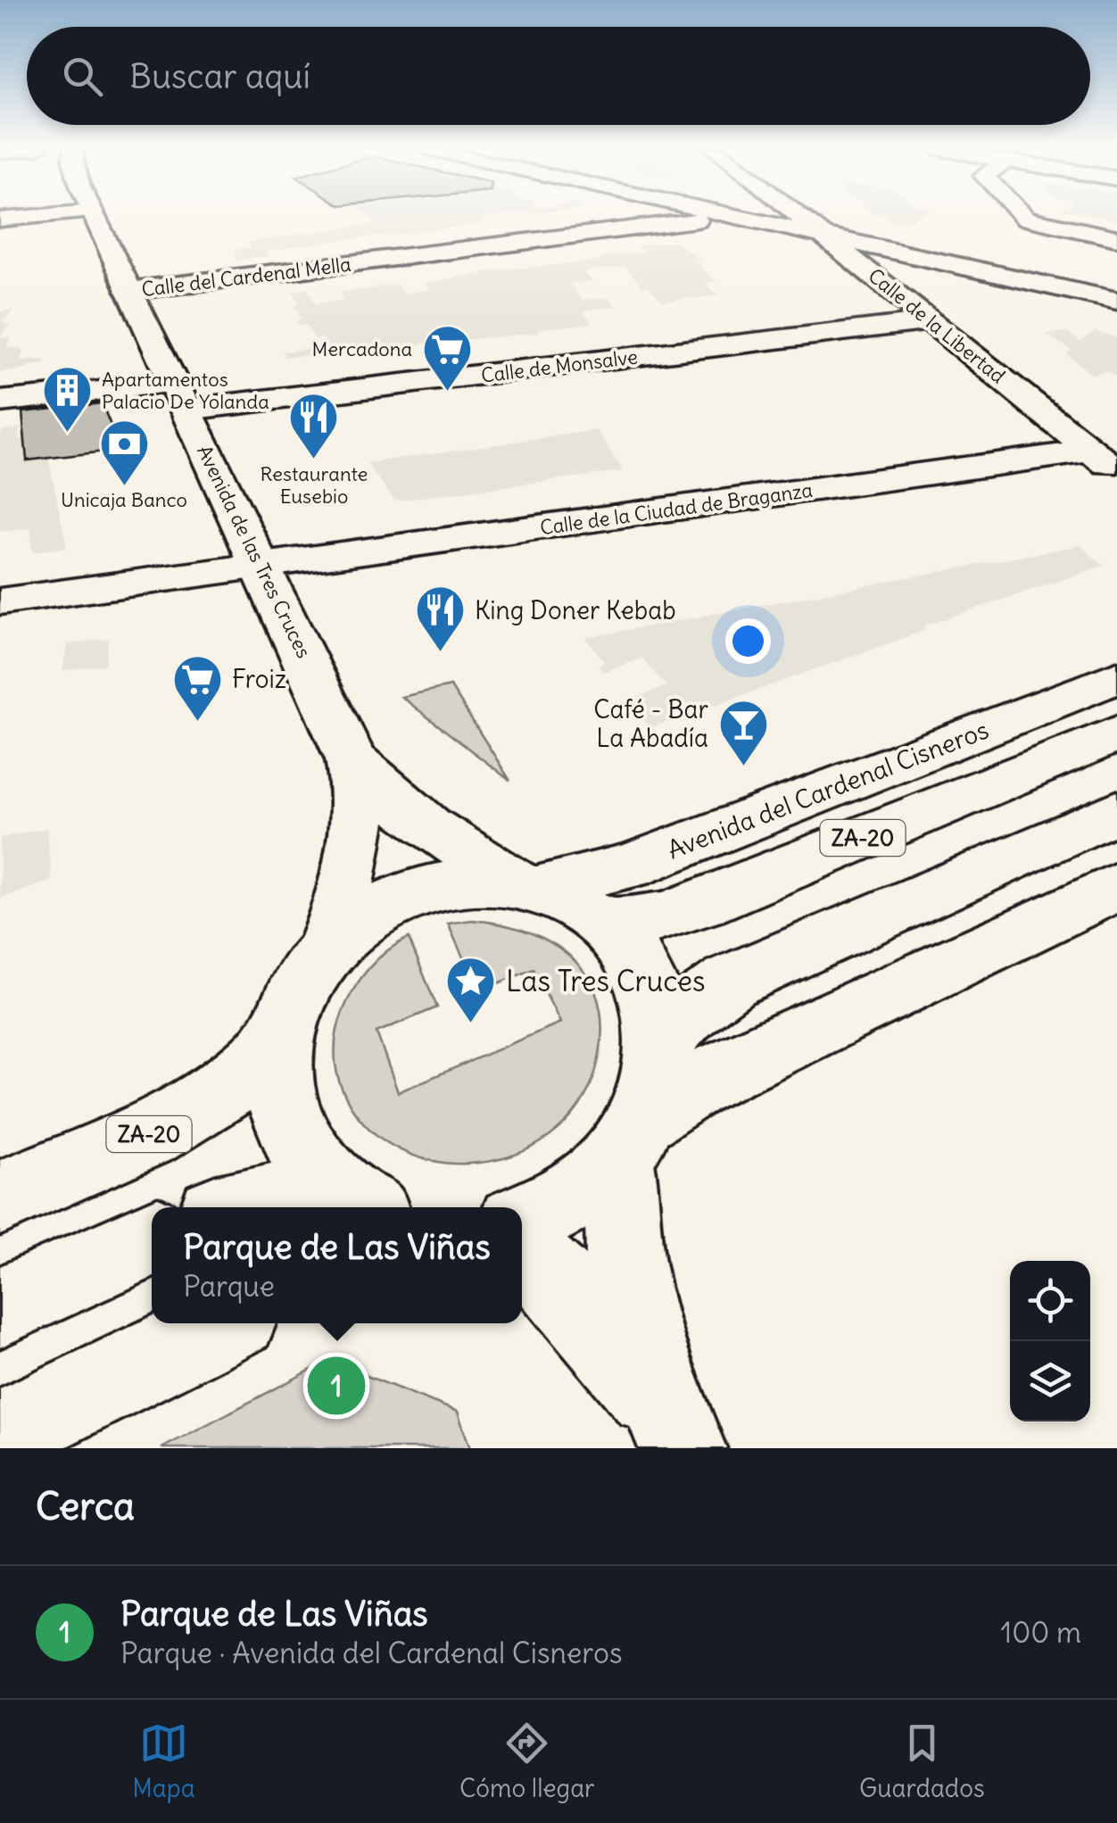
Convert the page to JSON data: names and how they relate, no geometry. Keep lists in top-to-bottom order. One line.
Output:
{"streets":{"main road":["Calle del Cardenal Mella","Calle de la Libertad","Calle de Monsalve","Calle de la Ciudad de Braganza","Avenida de las Tres Cruces","Avenida del Cardenal Cisneros","ZA-20"]},"crossings":[["Calle del Cardenal Mella","Avenida de las Tres Cruces"],["Calle de la Libertad","Calle de Monsalve"],["Calle de la Libertad","Calle de la Ciudad de Braganza"],["Calle de Monsalve","Avenida de las Tres Cruces"],["Calle de la Ciudad de Braganza","Avenida de las Tres Cruces"],["Avenida de las Tres Cruces","Avenida del Cardenal Cisneros"],["Avenida del Cardenal Cisneros","ZA-20"]],"places":{"supermarket":["Mercadona","Froiz"],"building":["Apartamentos Palacio De Yolanda"],"restaurant":["Restaurante Eusebio","King Doner Kebab"],"bank":["Unicaja Banco"],"bar":["Café - Bar La Abadía"],"place":["Las Tres Cruces"]},"page":{"search":"Buscar aquí","popup":["Parque de Las Viñas","Parque"],"pins":"1","heading":"Cerca","list":[{"mark":"1","name":"Parque de Las Viñas","note":"Parque · Avenida del Cardenal Cisneros","value":"100 m"}],"nav":["Mapa","Cómo llegar","Guardados"]}}
